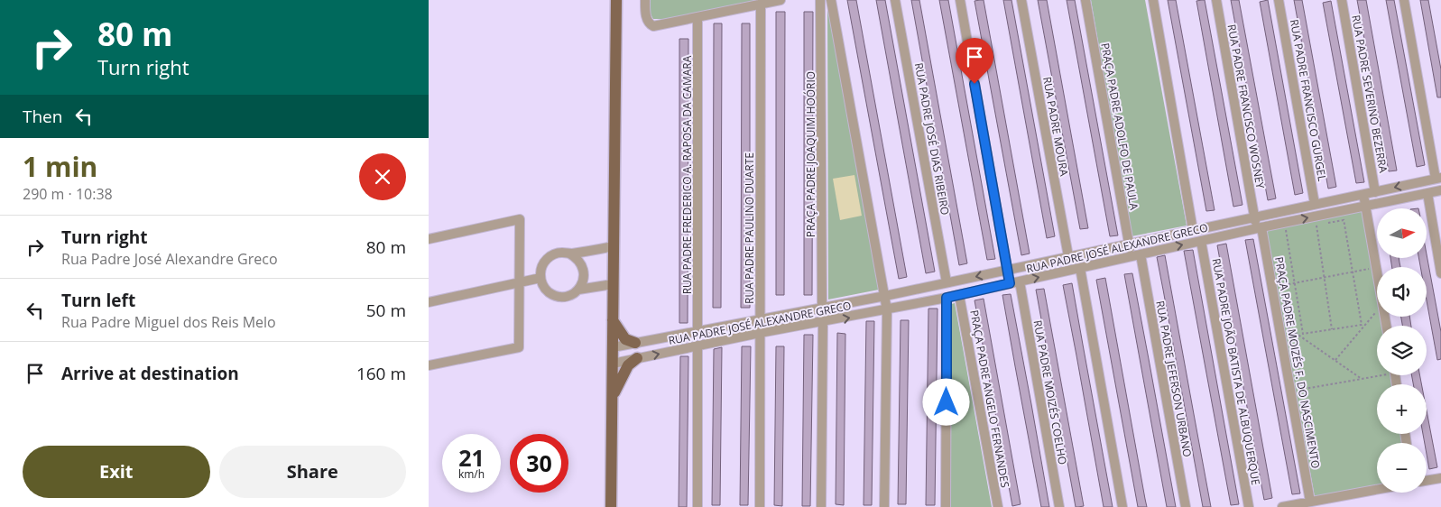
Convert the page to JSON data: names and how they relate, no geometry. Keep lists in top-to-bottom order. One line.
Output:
{"streets":{"street":["RUA PADRE SEVERINO BEZERRA","RUA PADRE FRANCISCO GURGEL","RUA PADRE FRANCISCO WOSNEY","RUA PADRE MOURA","PRAÇA PADRE ADOLFO DE PAULA","RUA PADRE JOSÉ DIAS RIBEIRO","PRAÇA PADRE JOAQUIM HOÓRIO","RUA PADRE FREDERICO A. RAPOSA DA CAMARA","RUA PADRE PAULINO DUARTE","RUA PADRE JOSÉ ALEXANDRE GRECO","PRAÇA PADRE MOIZÉS F. DO NASCIMENTO","RUA PADRE JOÃO BATISTA DE ALBUQUERQUE","RUA PADRE JEFERSON URBANO","RUA PADRE MOIZÉS COELHO","PRAÇA PADRE ANGELO FERNANDES"]},"crossings":[["RUA PADRE SEVERINO BEZERRA","RUA PADRE JOSÉ ALEXANDRE GRECO"],["RUA PADRE FRANCISCO GURGEL","RUA PADRE JOSÉ ALEXANDRE GRECO"],["RUA PADRE FRANCISCO WOSNEY","RUA PADRE JOSÉ ALEXANDRE GRECO"],["RUA PADRE FRANCISCO WOSNEY","PRAÇA PADRE MOIZÉS F. DO NASCIMENTO"],["RUA PADRE MOURA","RUA PADRE JOSÉ ALEXANDRE GRECO"],["PRAÇA PADRE ADOLFO DE PAULA","RUA PADRE JOSÉ ALEXANDRE GRECO"],["PRAÇA PADRE ADOLFO DE PAULA","RUA PADRE JEFERSON URBANO"],["RUA PADRE JOSÉ DIAS RIBEIRO","RUA PADRE JOSÉ ALEXANDRE GRECO"],["PRAÇA PADRE JOAQUIM HOÓRIO","RUA PADRE JOSÉ ALEXANDRE GRECO"],["RUA PADRE FREDERICO A. RAPOSA DA CAMARA","RUA PADRE JOSÉ ALEXANDRE GRECO"],["RUA PADRE PAULINO DUARTE","RUA PADRE JOSÉ ALEXANDRE GRECO"],["RUA PADRE JOSÉ ALEXANDRE GRECO","PRAÇA PADRE MOIZÉS F. DO NASCIMENTO"],["RUA PADRE JOSÉ ALEXANDRE GRECO","RUA PADRE JOÃO BATISTA DE ALBUQUERQUE"],["RUA PADRE JOSÉ ALEXANDRE GRECO","RUA PADRE JEFERSON URBANO"],["RUA PADRE JOSÉ ALEXANDRE GRECO","RUA PADRE MOIZÉS COELHO"],["RUA PADRE JOSÉ ALEXANDRE GRECO","PRAÇA PADRE ANGELO FERNANDES"]],"north":"right","page":{"turn":["80 m","Turn right"],"then":"Then","heading":["1 min","290 m · 10:38"],"map_buttons":["+","−"],"list":[{"name":"Turn right","note":"Rua Padre José Alexandre Greco","value":"80 m"},{"name":"Turn left","note":"Rua Padre Miguel dos Reis Melo","value":"50 m"},{"name":"Arrive at destination","value":"160 m"}],"speed":"21 km/h","limit":"30","buttons":["Exit","Share"]}}
